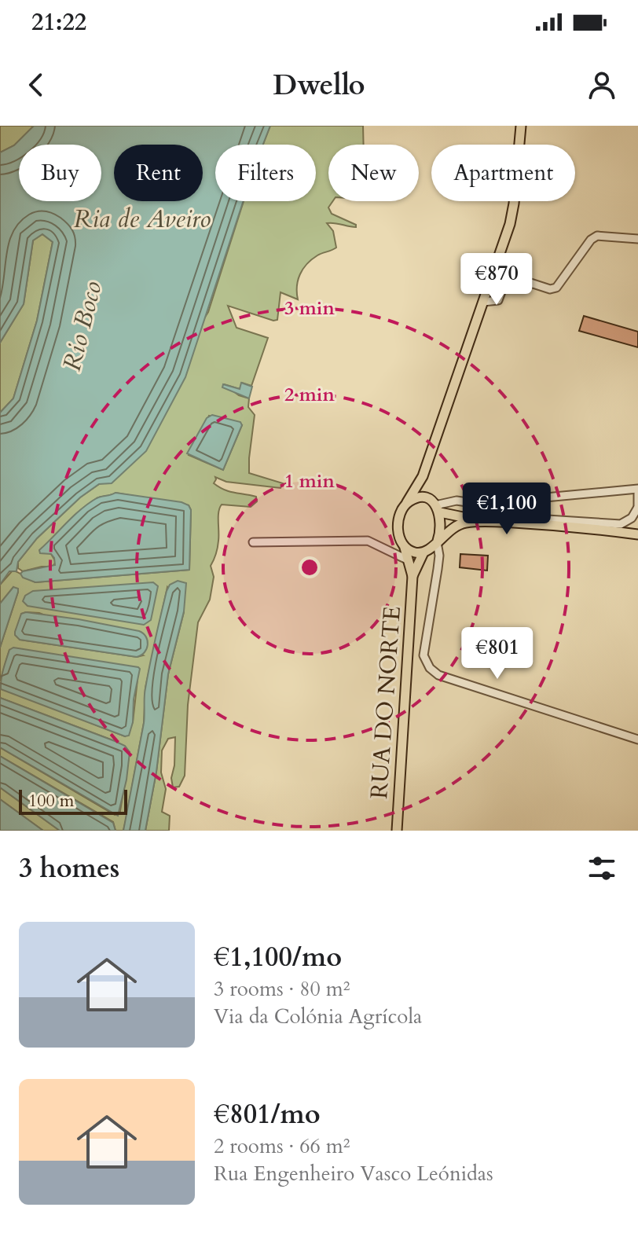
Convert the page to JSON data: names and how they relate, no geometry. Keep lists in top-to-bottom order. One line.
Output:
{"streets":{"main road":["RUA DO NORTE"]},"water":["Ria de Aveiro","Rio Boco"],"scale_bar":"100 m","page":{"status":"21:22","header":"Dwello","chip":["Buy","Rent","Filters","New","Apartment"],"price":["€870","€1,100","€801"],"scale":"100 m","heading":"3 homes","list":[{"name":"€1,100/mo","note":"3 rooms · 80 m² · Via da Colónia Agrícola"},{"name":"€801/mo","note":"2 rooms · 66 m² · Rua Engenheiro Vasco Leónidas"}]},"rings":["3 min","2 min","1 min"]}
